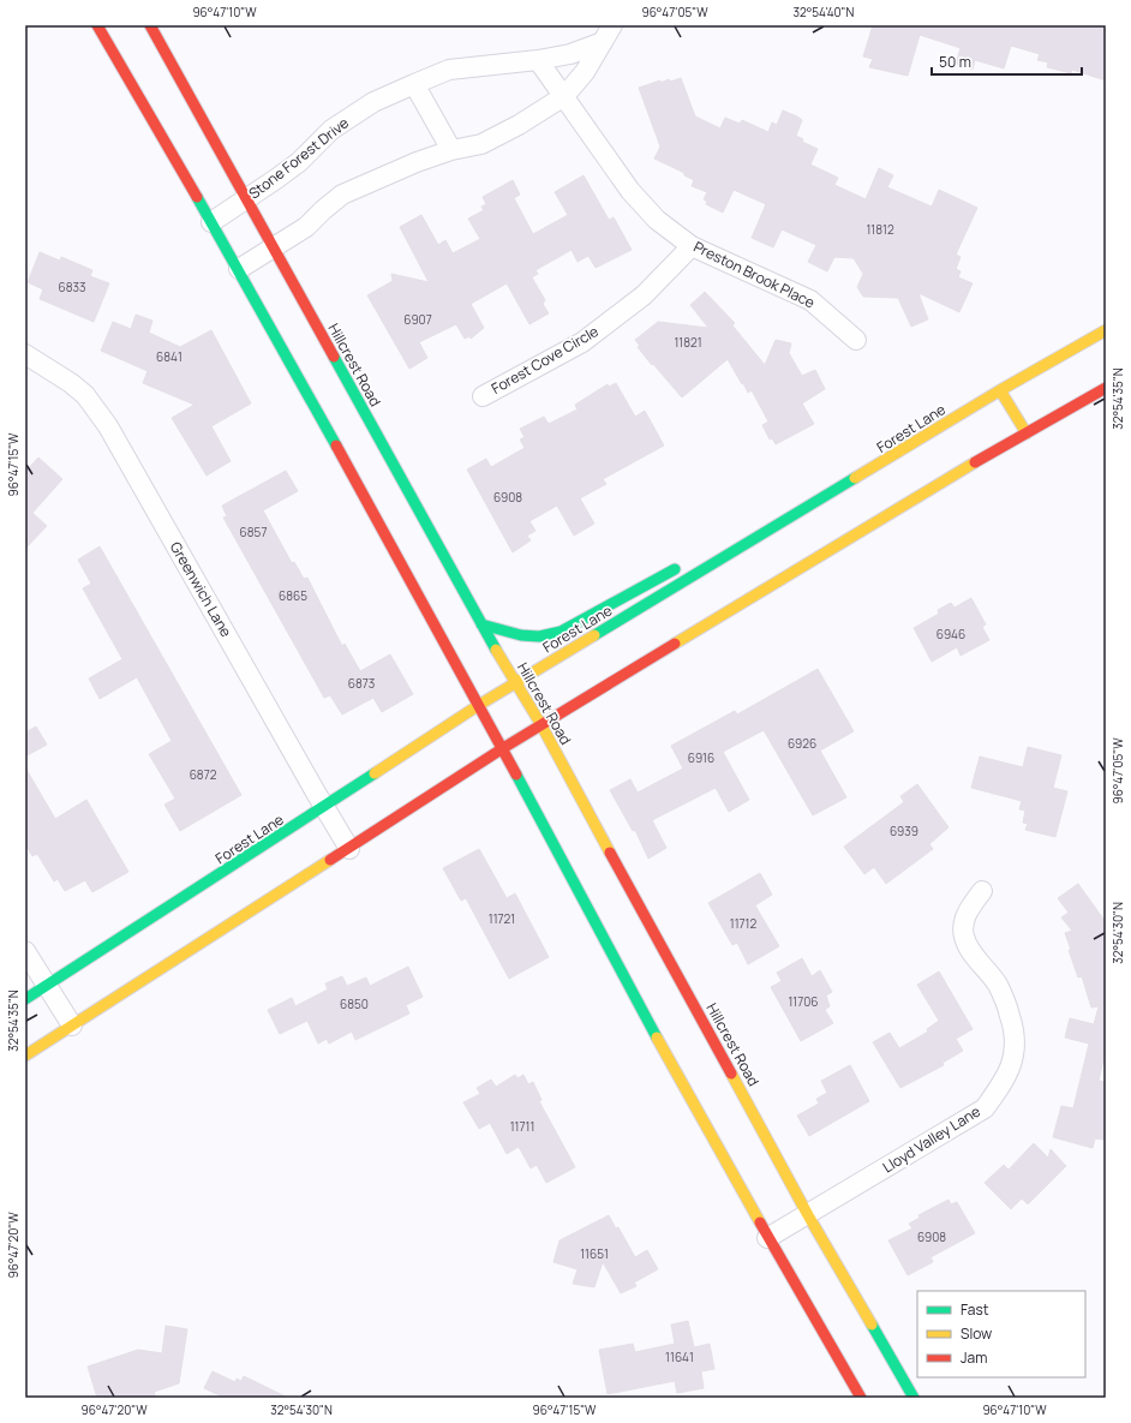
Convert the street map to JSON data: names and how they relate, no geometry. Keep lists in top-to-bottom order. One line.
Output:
{"streets":{"main road":["Hillcrest Road","Forest Lane"],"street":["Stone Forest Drive","Preston Brook Place","Forest Cove Circle","Greenwich Lane","Lloyd Valley Lane"]},"crossings":[["Stone Forest Drive","Preston Brook Place"],["Stone Forest Drive","Hillcrest Road"],["Preston Brook Place","Forest Cove Circle"],["Hillcrest Road","Forest Lane"],["Hillcrest Road","Lloyd Valley Lane"],["Forest Lane","Greenwich Lane"]],"house_numbers":["11812","6833","6907","11821","6841","6908","6857","6865","6946","6873","6926","6916","6872","6939","11721","11712","11706","6850","11711","6908","11651","11641"],"legend":["Fast","Slow","Jam"],"scale_bar":"50 m","coordinates":["96°47'10\"W","96°47'05\"W","32°54'40\"N","32°54'35\"N","96°47'15\"W","32°54'30\"N","96°47'20\"W"]}
